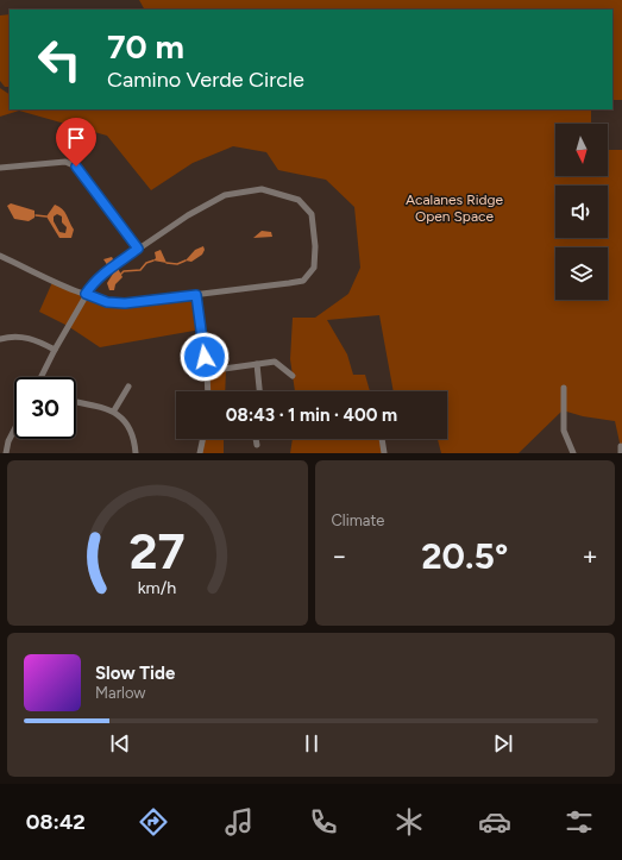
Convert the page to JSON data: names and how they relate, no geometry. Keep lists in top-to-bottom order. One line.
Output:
{"parks":["Acalanes Ridge Open Space"],"north":"bottom","page":{"turn":["70 m","Camino Verde Circle"],"limit":"30","trip":"08:43 · 1 min · 400 m","tile":"Climate","heat":["−","20.5°","+"],"song":["Slow Tide","Marlow"],"tabs":"08:42","gauge":["27","km/h"]}}
